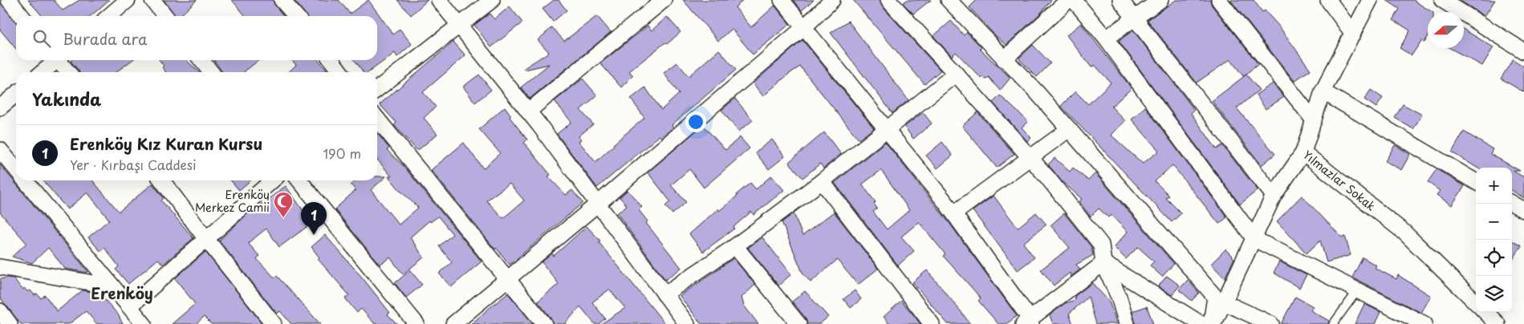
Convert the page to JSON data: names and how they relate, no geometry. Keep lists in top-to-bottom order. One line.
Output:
{"streets":{"street":["Yılmazlar Sokak"]},"districts":["Erenköy"],"places":{"mosque":["Erenköy Merkez Camii"]},"north":"left","page":{"search":"Burada ara","heading":"Yakında","list":[{"mark":"1","name":"Erenköy Kız Kuran Kursu","note":"Yer · Kırbaşı Caddesi","value":"190 m"}],"map_buttons":["+","−"],"pins":"1"}}
